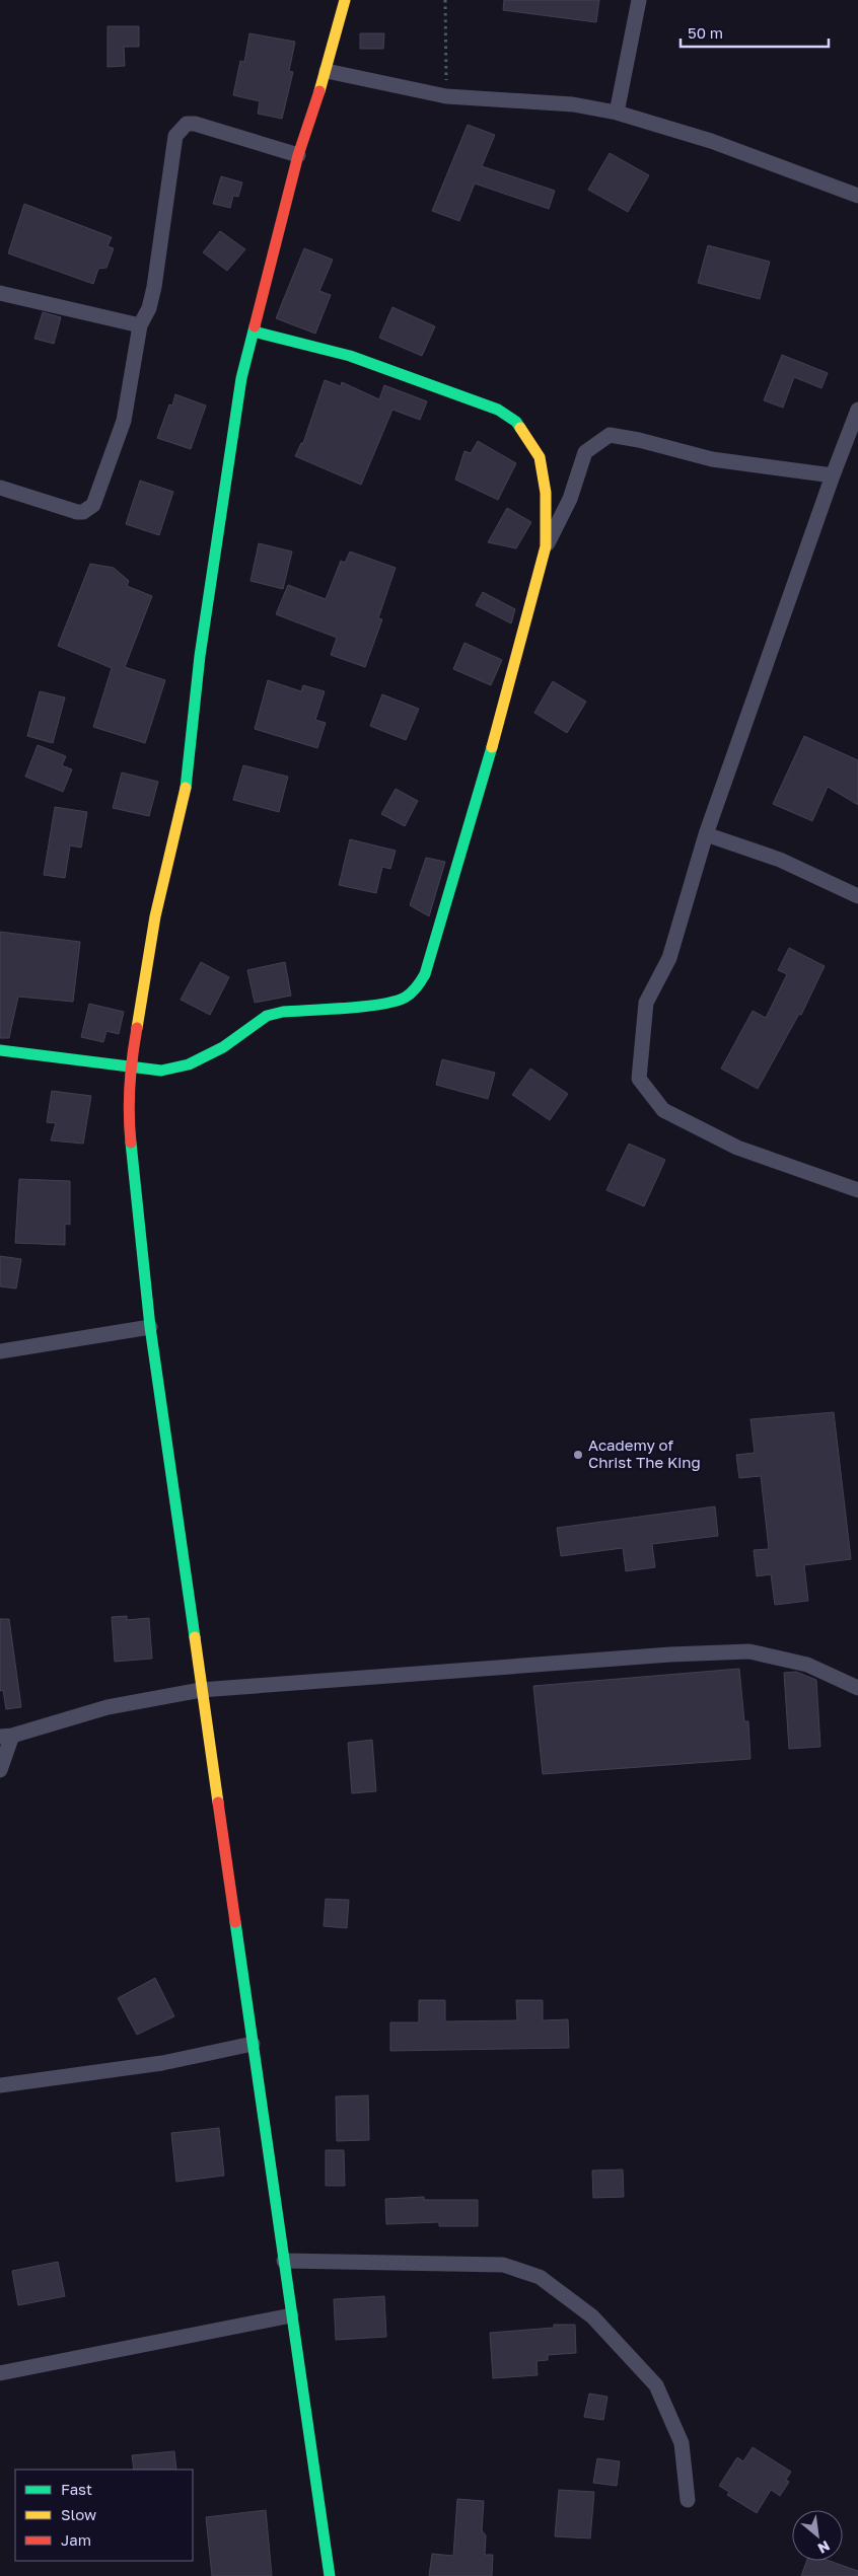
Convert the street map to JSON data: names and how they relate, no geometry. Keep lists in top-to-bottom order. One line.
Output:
{"places":["Academy of Christ The King"],"legend":["Fast","Slow","Jam"],"scale_bar":"50 m","north":"bottom right"}
